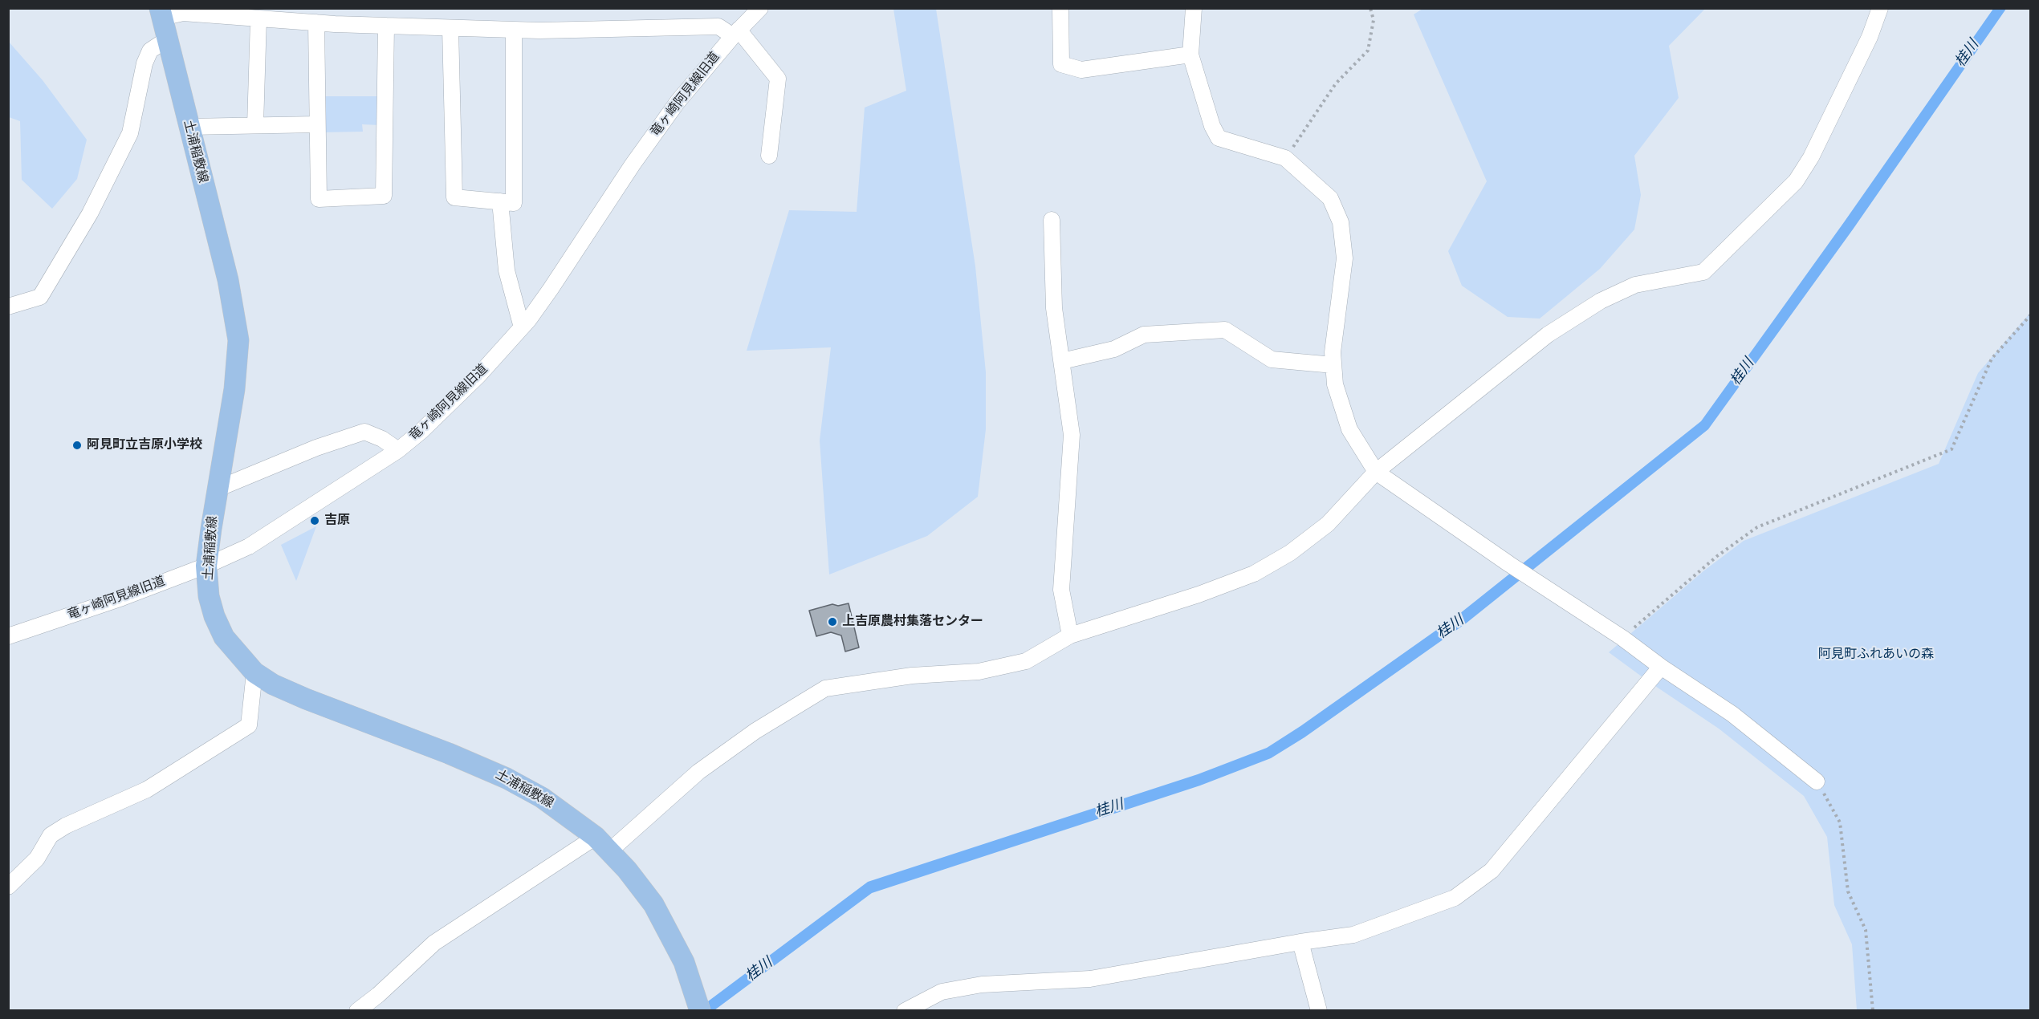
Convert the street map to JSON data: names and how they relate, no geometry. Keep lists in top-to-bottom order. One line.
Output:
{"streets":{"main road":["土浦稲敷線"],"street":["竜ヶ崎阿見線旧道"]},"crossings":[["竜ヶ崎阿見線旧道","土浦稲敷線"]],"water":["桂川"],"parks":["阿見町ふれあいの森"],"places":["阿見町立吉原小学校","吉原","上吉原農村集落センター"]}
